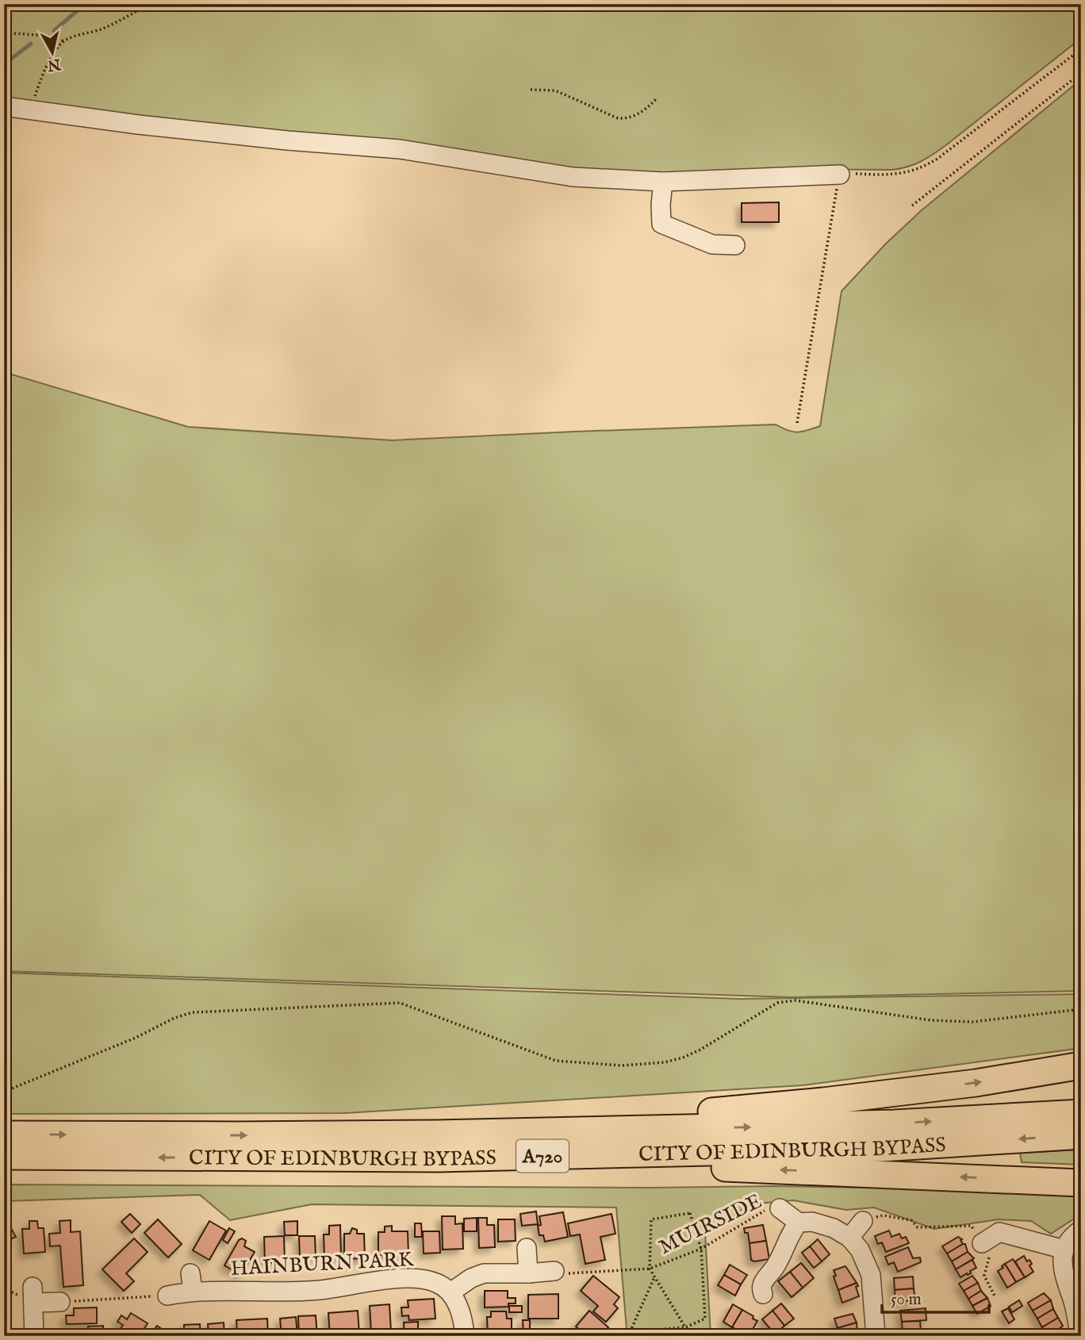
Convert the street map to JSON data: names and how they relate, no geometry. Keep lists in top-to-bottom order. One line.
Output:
{"streets":{"highway":["CITY OF EDINBURGH BYPASS","A720"],"street":["HAINBURN PARK"],"path":["MUIRSIDE"]},"scale_bar":"50 m","north":"bottom"}
